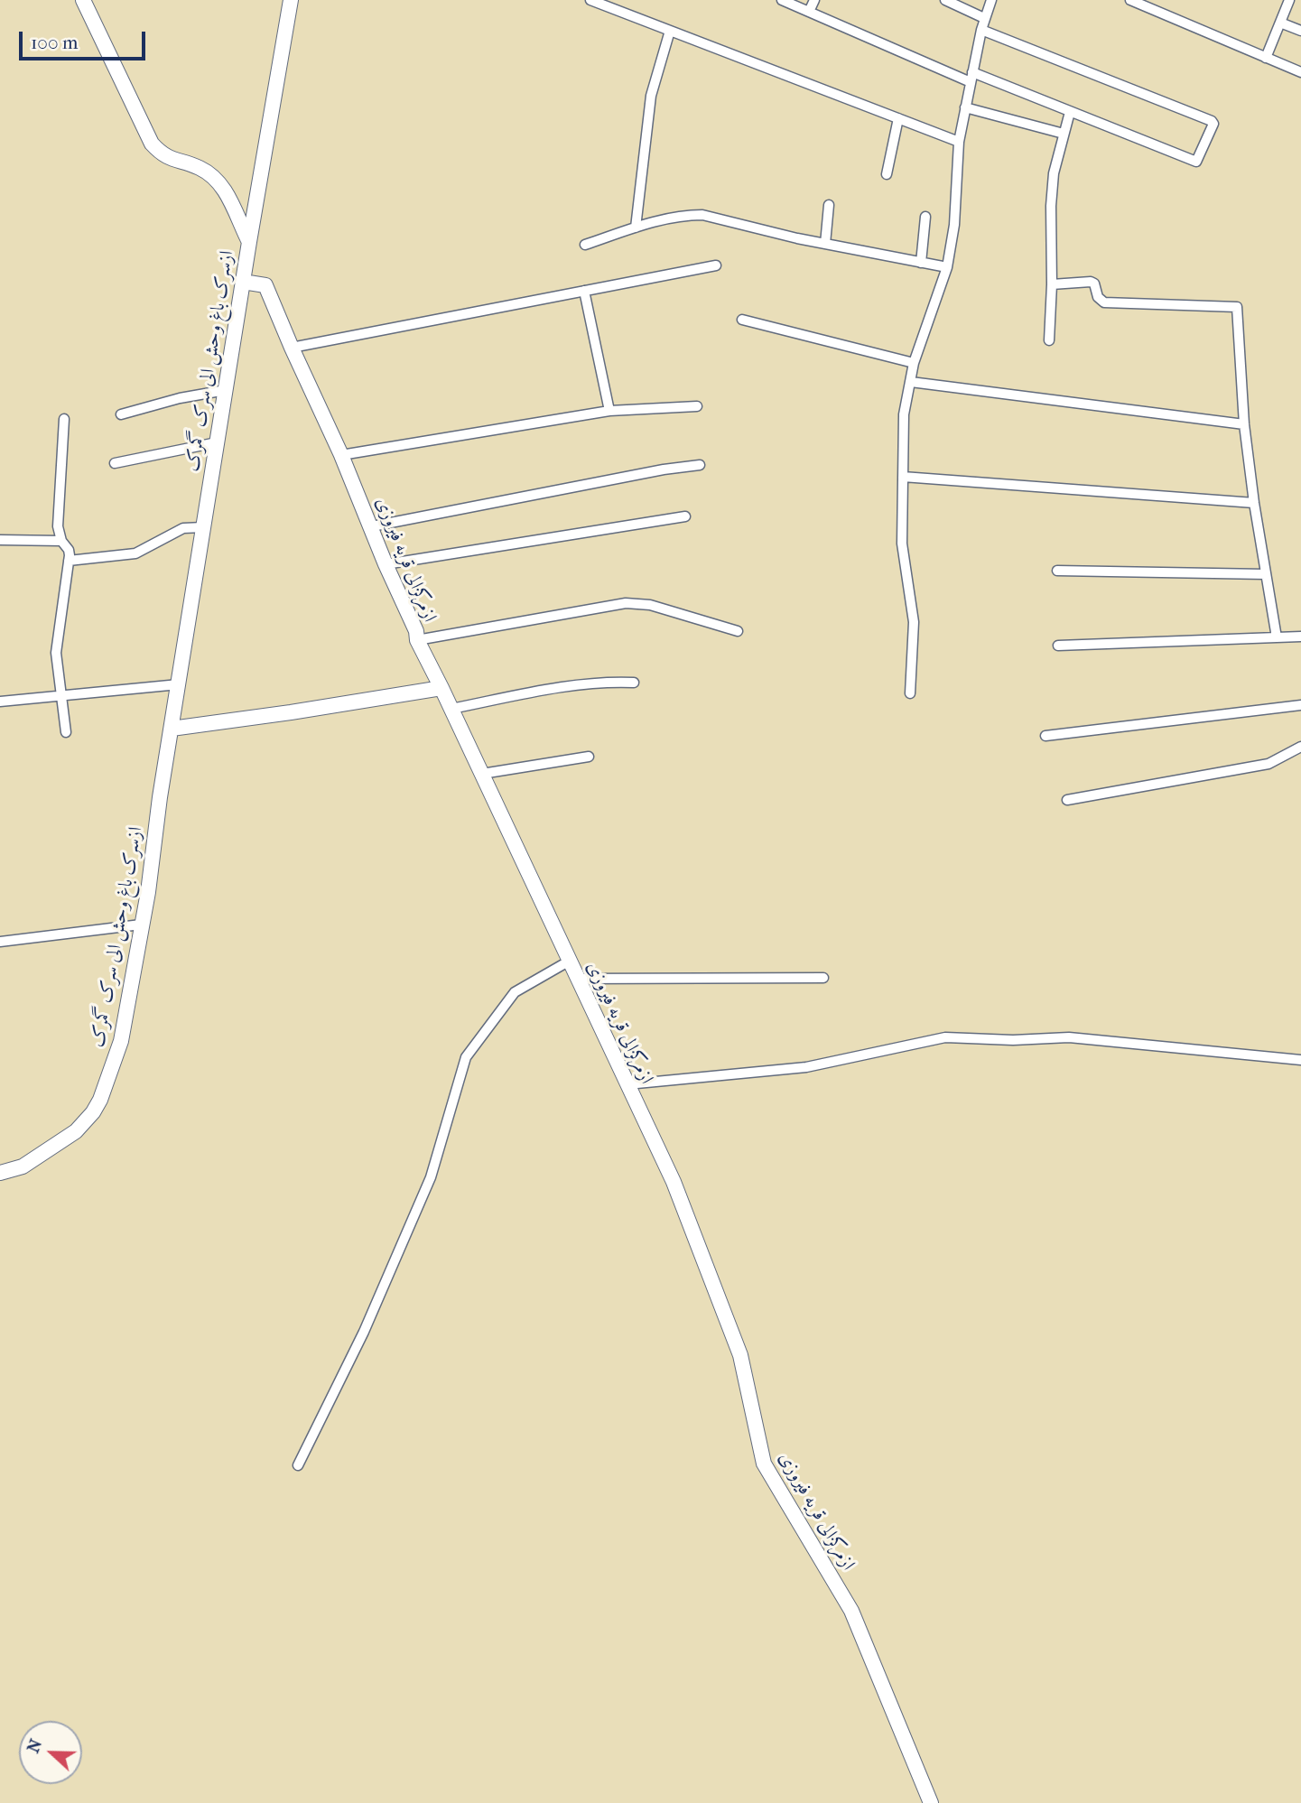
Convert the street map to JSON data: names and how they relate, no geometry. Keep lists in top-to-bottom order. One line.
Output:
{"streets":{"main road":["ازسرک باغ وحش الی سرک گمرک","ازمرکزالی قریه فیروزی"]},"crossings":[["ازسرک باغ وحش الی سرک گمرک","ازمرکزالی قریه فیروزی"]],"scale_bar":"100 m","north":"left"}
